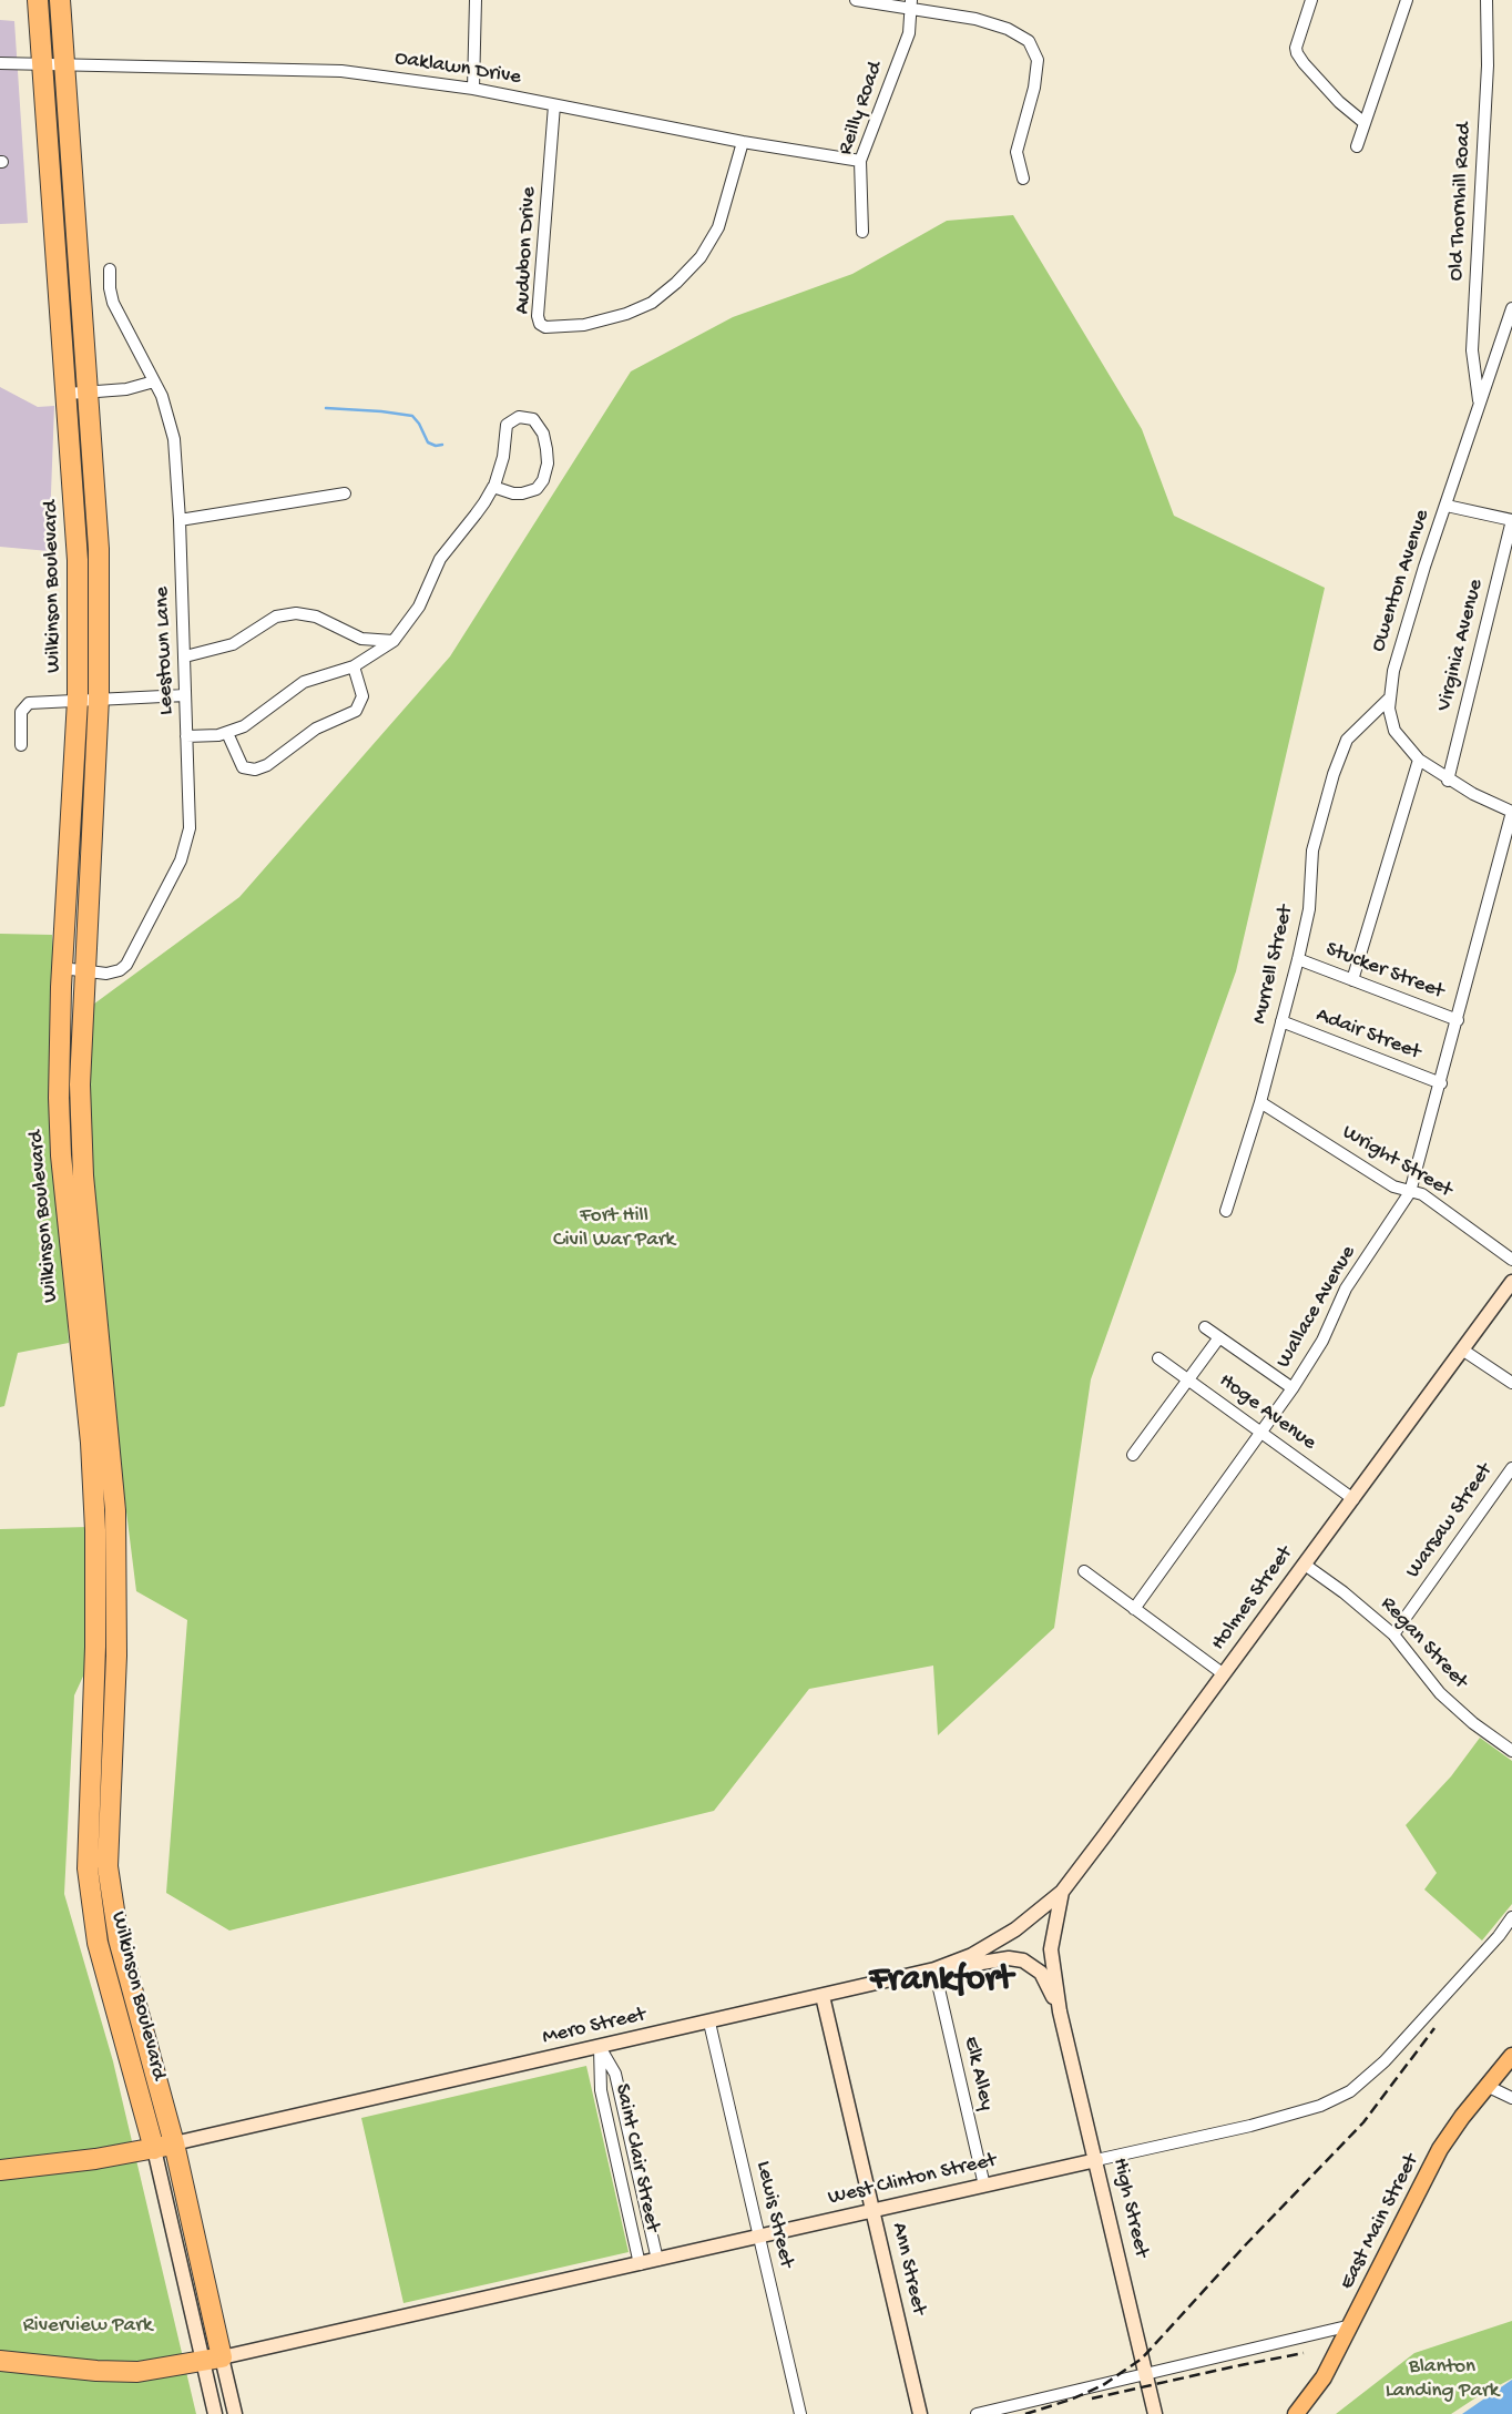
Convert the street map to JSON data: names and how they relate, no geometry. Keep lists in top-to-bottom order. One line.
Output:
{"streets":{"highway":["Wilkinson Boulevard"],"main road":["Holmes Street","Mero Street","West Clinton Street","High Street","East Main Street","Ann Street"],"street":["Oaklawn Drive","Reilly Road","Old Thornhill Road","Audubon Drive","Owenton Avenue","Virginia Avenue","Leestown Lane","Murrell Street","Stucker Street","Adair Street","Wright Street","Wallace Avenue","Hoge Avenue","Warsaw Street","Regan Street","Elk Alley","Saint Clair Street","Lewis Street"]},"crossings":[["Oaklawn Drive","Reilly Road"],["Oaklawn Drive","Audubon Drive"],["Oaklawn Drive","Wilkinson Boulevard"],["Old Thornhill Road","Owenton Avenue"],["Owenton Avenue","Virginia Avenue"],["Owenton Avenue","Murrell Street"],["Owenton Avenue","Wallace Avenue"],["Wilkinson Boulevard","Leestown Lane"],["Wilkinson Boulevard","Mero Street"],["Wilkinson Boulevard","West Clinton Street"],["Murrell Street","Stucker Street"],["Murrell Street","Adair Street"],["Murrell Street","Wright Street"],["Stucker Street","Wallace Avenue"],["Adair Street","Wallace Avenue"],["Wright Street","Wallace Avenue"],["Wallace Avenue","Hoge Avenue"],["Hoge Avenue","Holmes Street"],["Warsaw Street","Regan Street"],["Holmes Street","Regan Street"],["Holmes Street","Mero Street"],["Holmes Street","High Street"],["Mero Street","Elk Alley"],["Mero Street","Saint Clair Street"],["Mero Street","High Street"],["Mero Street","Lewis Street"],["Mero Street","Ann Street"],["Elk Alley","West Clinton Street"],["Elk Alley","High Street"],["Saint Clair Street","West Clinton Street"],["West Clinton Street","High Street"],["West Clinton Street","Lewis Street"],["West Clinton Street","Ann Street"]],"districts":["Frankfort"],"parks":["Fort Hill Civil War Park","Riverview Park","Blanton Landing Park"]}
